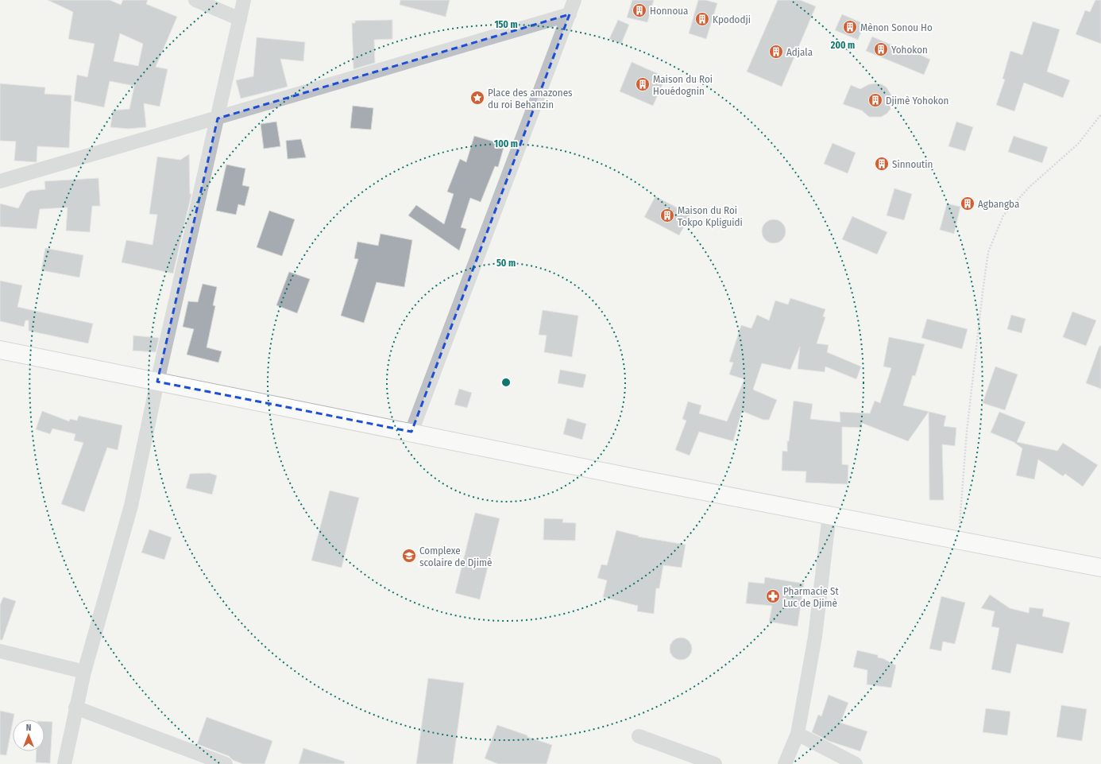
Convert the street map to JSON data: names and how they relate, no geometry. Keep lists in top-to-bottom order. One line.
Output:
{"places":{"building":["Honnoua","Kpododji","Mènon Sonou Ho","Yohokon","Adjala","Maison du Roi Houédognin","Djimè Yohokon","Sinnoutin","Agbangba","Maison du Roi Tokpo Kpliguidi"],"place":["Place des amazones du roi Behanzin"],"school or university":["Complexe scolaire de Djimè"],"pharmacy":["Pharmacie St Luc de Djimè"]},"north":"top","rings":["150 m","200 m","100 m","50 m"]}
